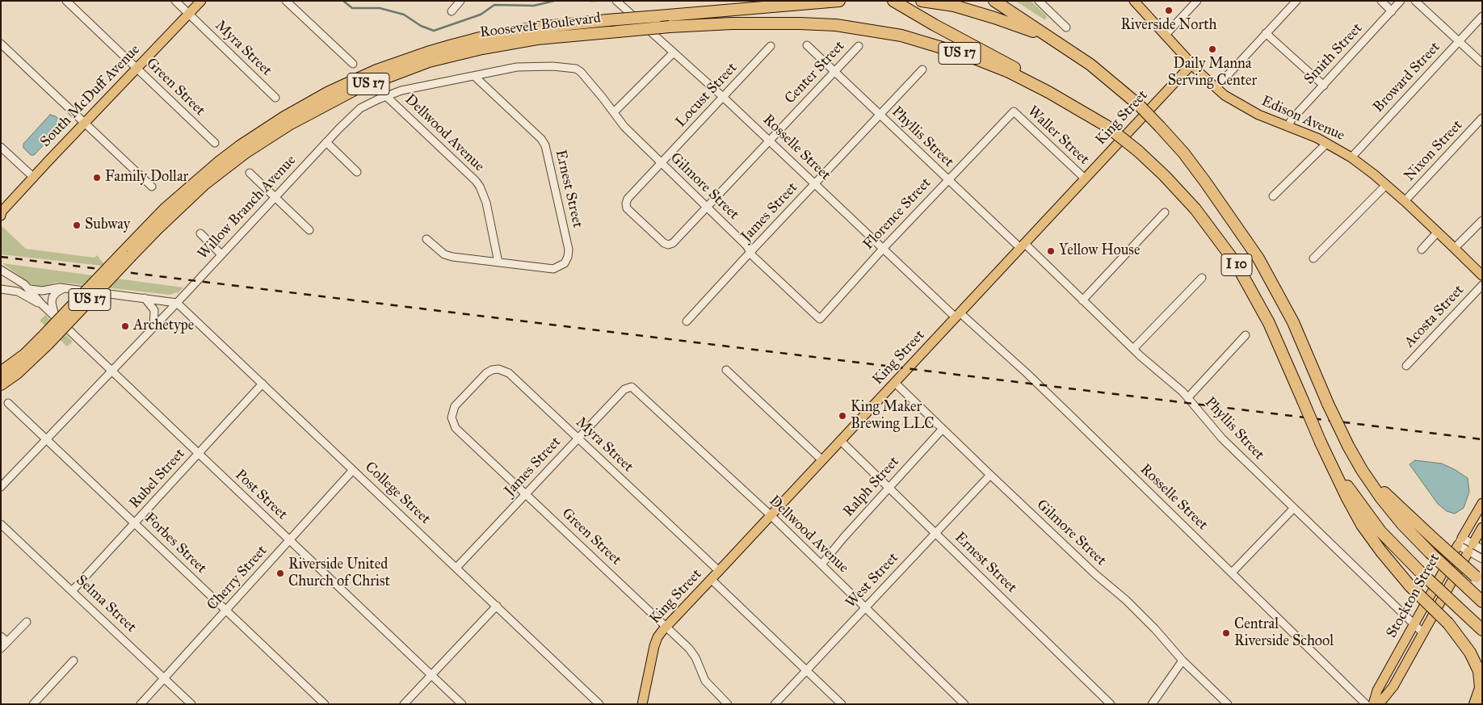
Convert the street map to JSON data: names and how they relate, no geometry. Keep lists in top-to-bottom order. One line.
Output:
{"streets":{"highway":["Roosevelt Boulevard","US 17","I 10"],"main road":["South McDuff Avenue","King Street","Edison Avenue","Stockton Street"],"street":["Myra Street","Smith Street","Center Street","Broward Street","Green Street","Locust Street","Dellwood Avenue","Waller Street","Phyllis Street","Rosselle Street","Nixon Street","Gilmore Street","Ernest Street","Willow Branch Avenue","James Street","Florence Street","Acosta Street","Rubel Street","Ralph Street","College Street","Post Street","Forbes Street","Cherry Street","West Street","Selma Street"]},"crossings":[["Roosevelt Boulevard","I 10"],["Myra Street","Green Street"],["Myra Street","South McDuff Avenue"],["Myra Street","King Street"],["Myra Street","James Street"],["Smith Street","Edison Avenue"],["Center Street","Locust Street"],["Center Street","Phyllis Street"],["Center Street","Rosselle Street"],["Center Street","Gilmore Street"],["Broward Street","Edison Avenue"],["Green Street","South McDuff Avenue"],["Green Street","King Street"],["Green Street","James Street"],["Locust Street","Rosselle Street"],["Locust Street","Gilmore Street"],["King Street","Edison Avenue"],["King Street","Dellwood Avenue"],["King Street","Waller Street"],["King Street","Phyllis Street"],["King Street","Rosselle Street"],["King Street","Gilmore Street"],["King Street","Ernest Street"],["Edison Avenue","Nixon Street"],["Dellwood Avenue","Ernest Street"],["Dellwood Avenue","Willow Branch Avenue"],["Dellwood Avenue","James Street"],["Dellwood Avenue","Ralph Street"],["Dellwood Avenue","West Street"],["Waller Street","Florence Street"],["Phyllis Street","James Street"],["Phyllis Street","Florence Street"],["Phyllis Street","Stockton Street"],["Rosselle Street","James Street"],["Rosselle Street","Florence Street"],["Gilmore Street","Willow Branch Avenue"],["Gilmore Street","James Street"],["Gilmore Street","Florence Street"],["Gilmore Street","Ralph Street"],["Gilmore Street","West Street"],["Ernest Street","Willow Branch Avenue"],["Ernest Street","Ralph Street"],["Ernest Street","West Street"],["Willow Branch Avenue","College Street"],["Willow Branch Avenue","Post Street"],["Willow Branch Avenue","Forbes Street"],["James Street","College Street"],["Rubel Street","College Street"],["Rubel Street","Post Street"],["Rubel Street","Forbes Street"],["Rubel Street","Selma Street"],["College Street","Cherry Street"],["Post Street","Cherry Street"],["Forbes Street","Cherry Street"],["Cherry Street","Selma Street"]],"places":["Riverside North","Daily Manna Serving Center","Family Dollar","Subway","Yellow House","Archetype","King Maker Brewing LLC","Riverside United Church of Christ","Central Riverside School"]}
